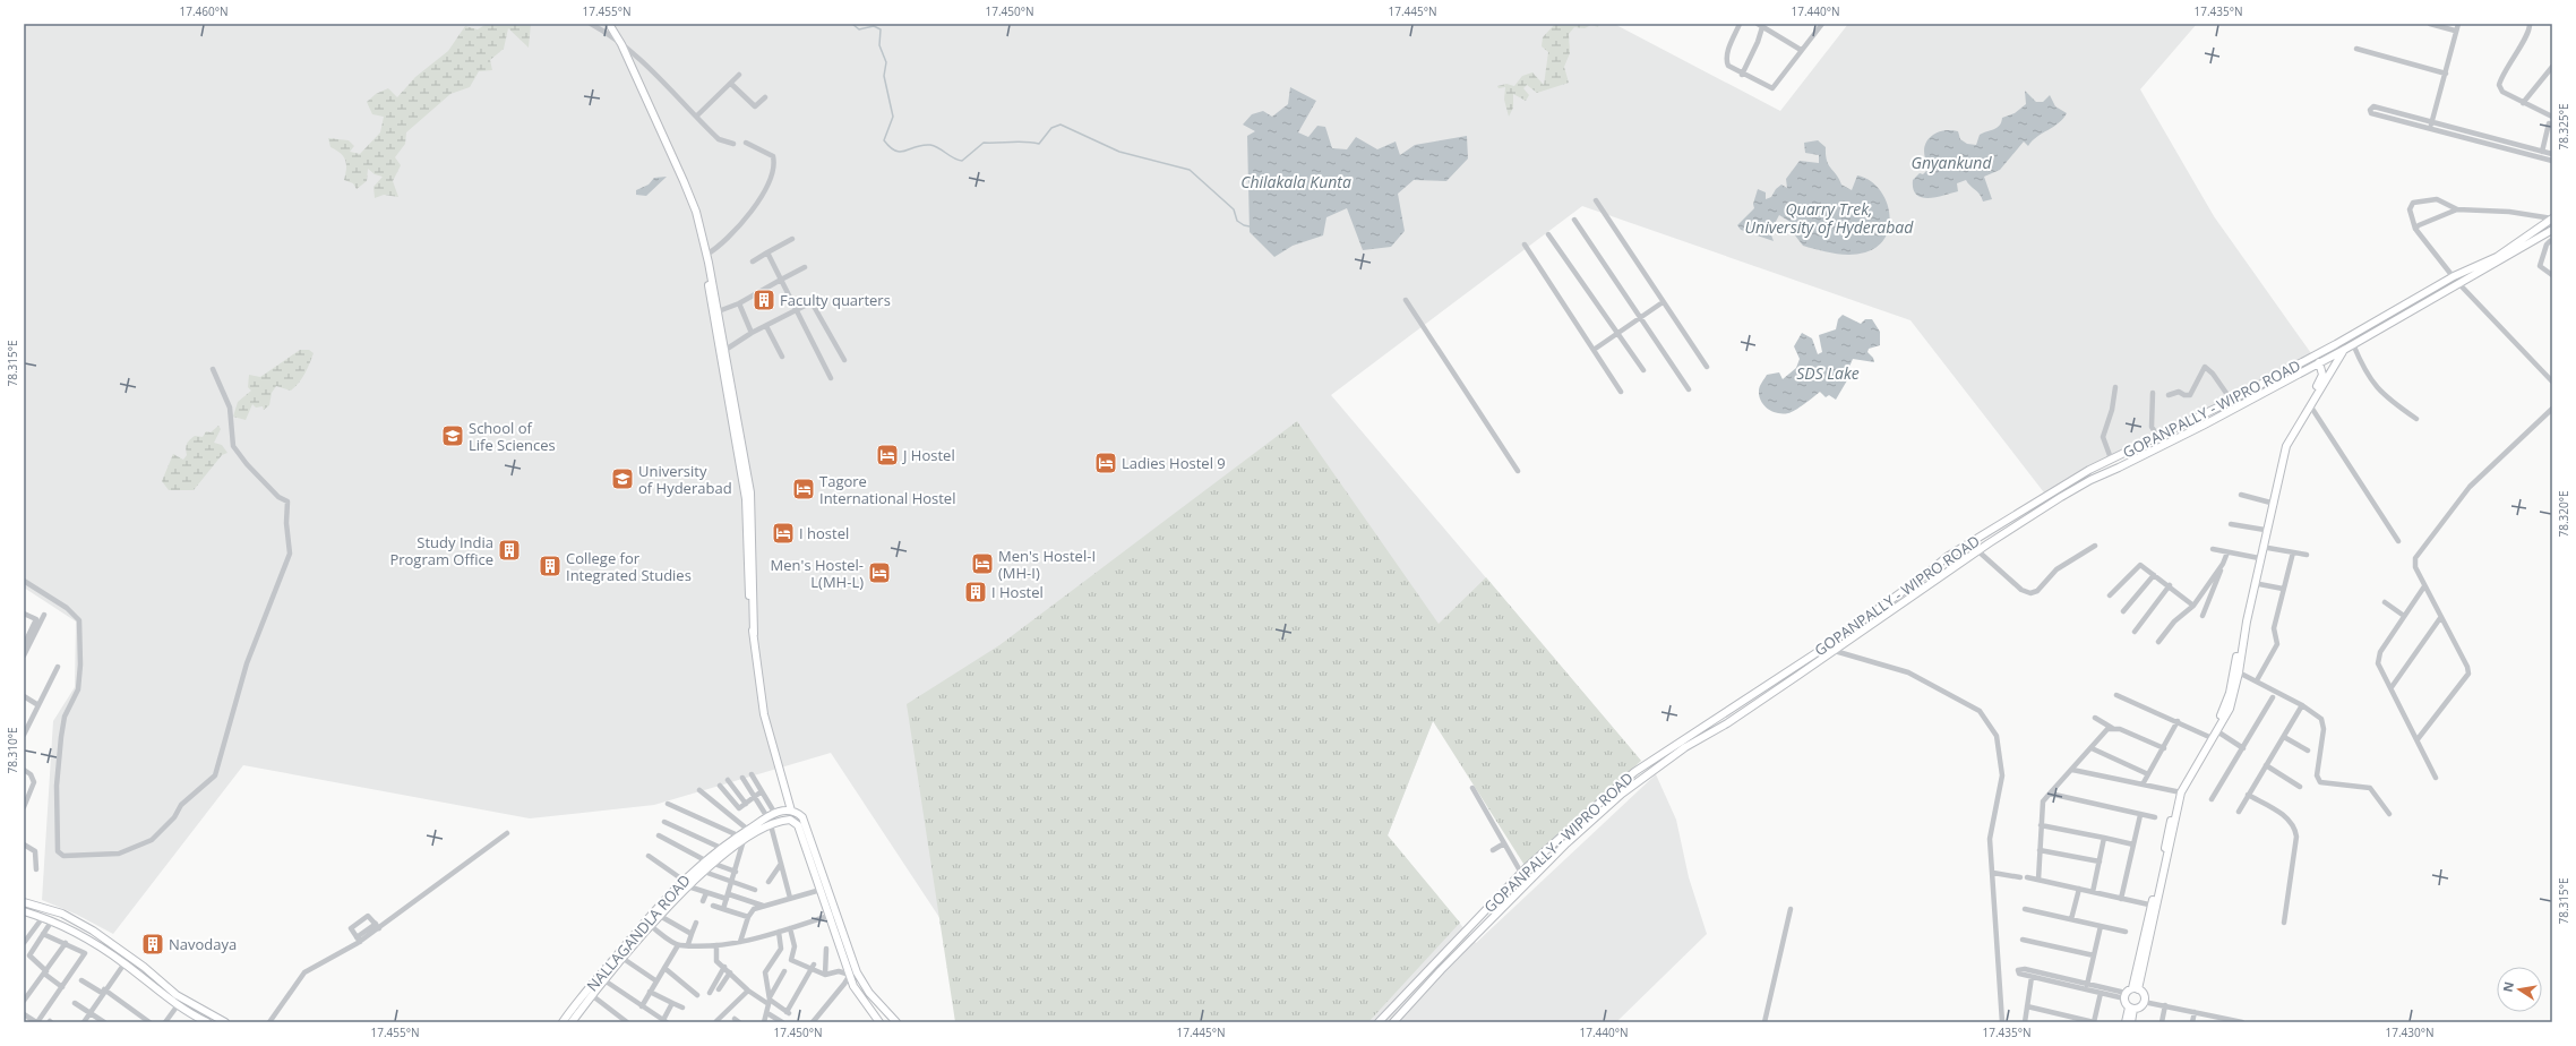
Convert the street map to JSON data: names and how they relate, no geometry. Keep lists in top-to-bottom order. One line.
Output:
{"streets":{"main road":["GOPANPALLY - WIPRO ROAD","NALLAGANDLA ROAD"]},"water":["Gnyankund","Chilakala Kunta","Quarry Trek, University of Hyderabad","SDS Lake"],"places":{"building":["Faculty quarters","Study India Program Office","College for Integrated Studies","I Hostel","Navodaya"],"school or university":["School of Life Sciences","University of Hyderabad"],"hotel":["J Hostel","Ladies Hostel 9","Tagore International Hostel","I hostel","Men's Hostel-I (MH-I)","Men's Hostel- L(MH-L)"]},"north":"left","coordinates":["17.460°N","17.455°N","17.450°N","17.445°N","17.440°N","17.435°N","78.325°E","78.315°E","78.320°E","78.310°E","17.430°N"]}
